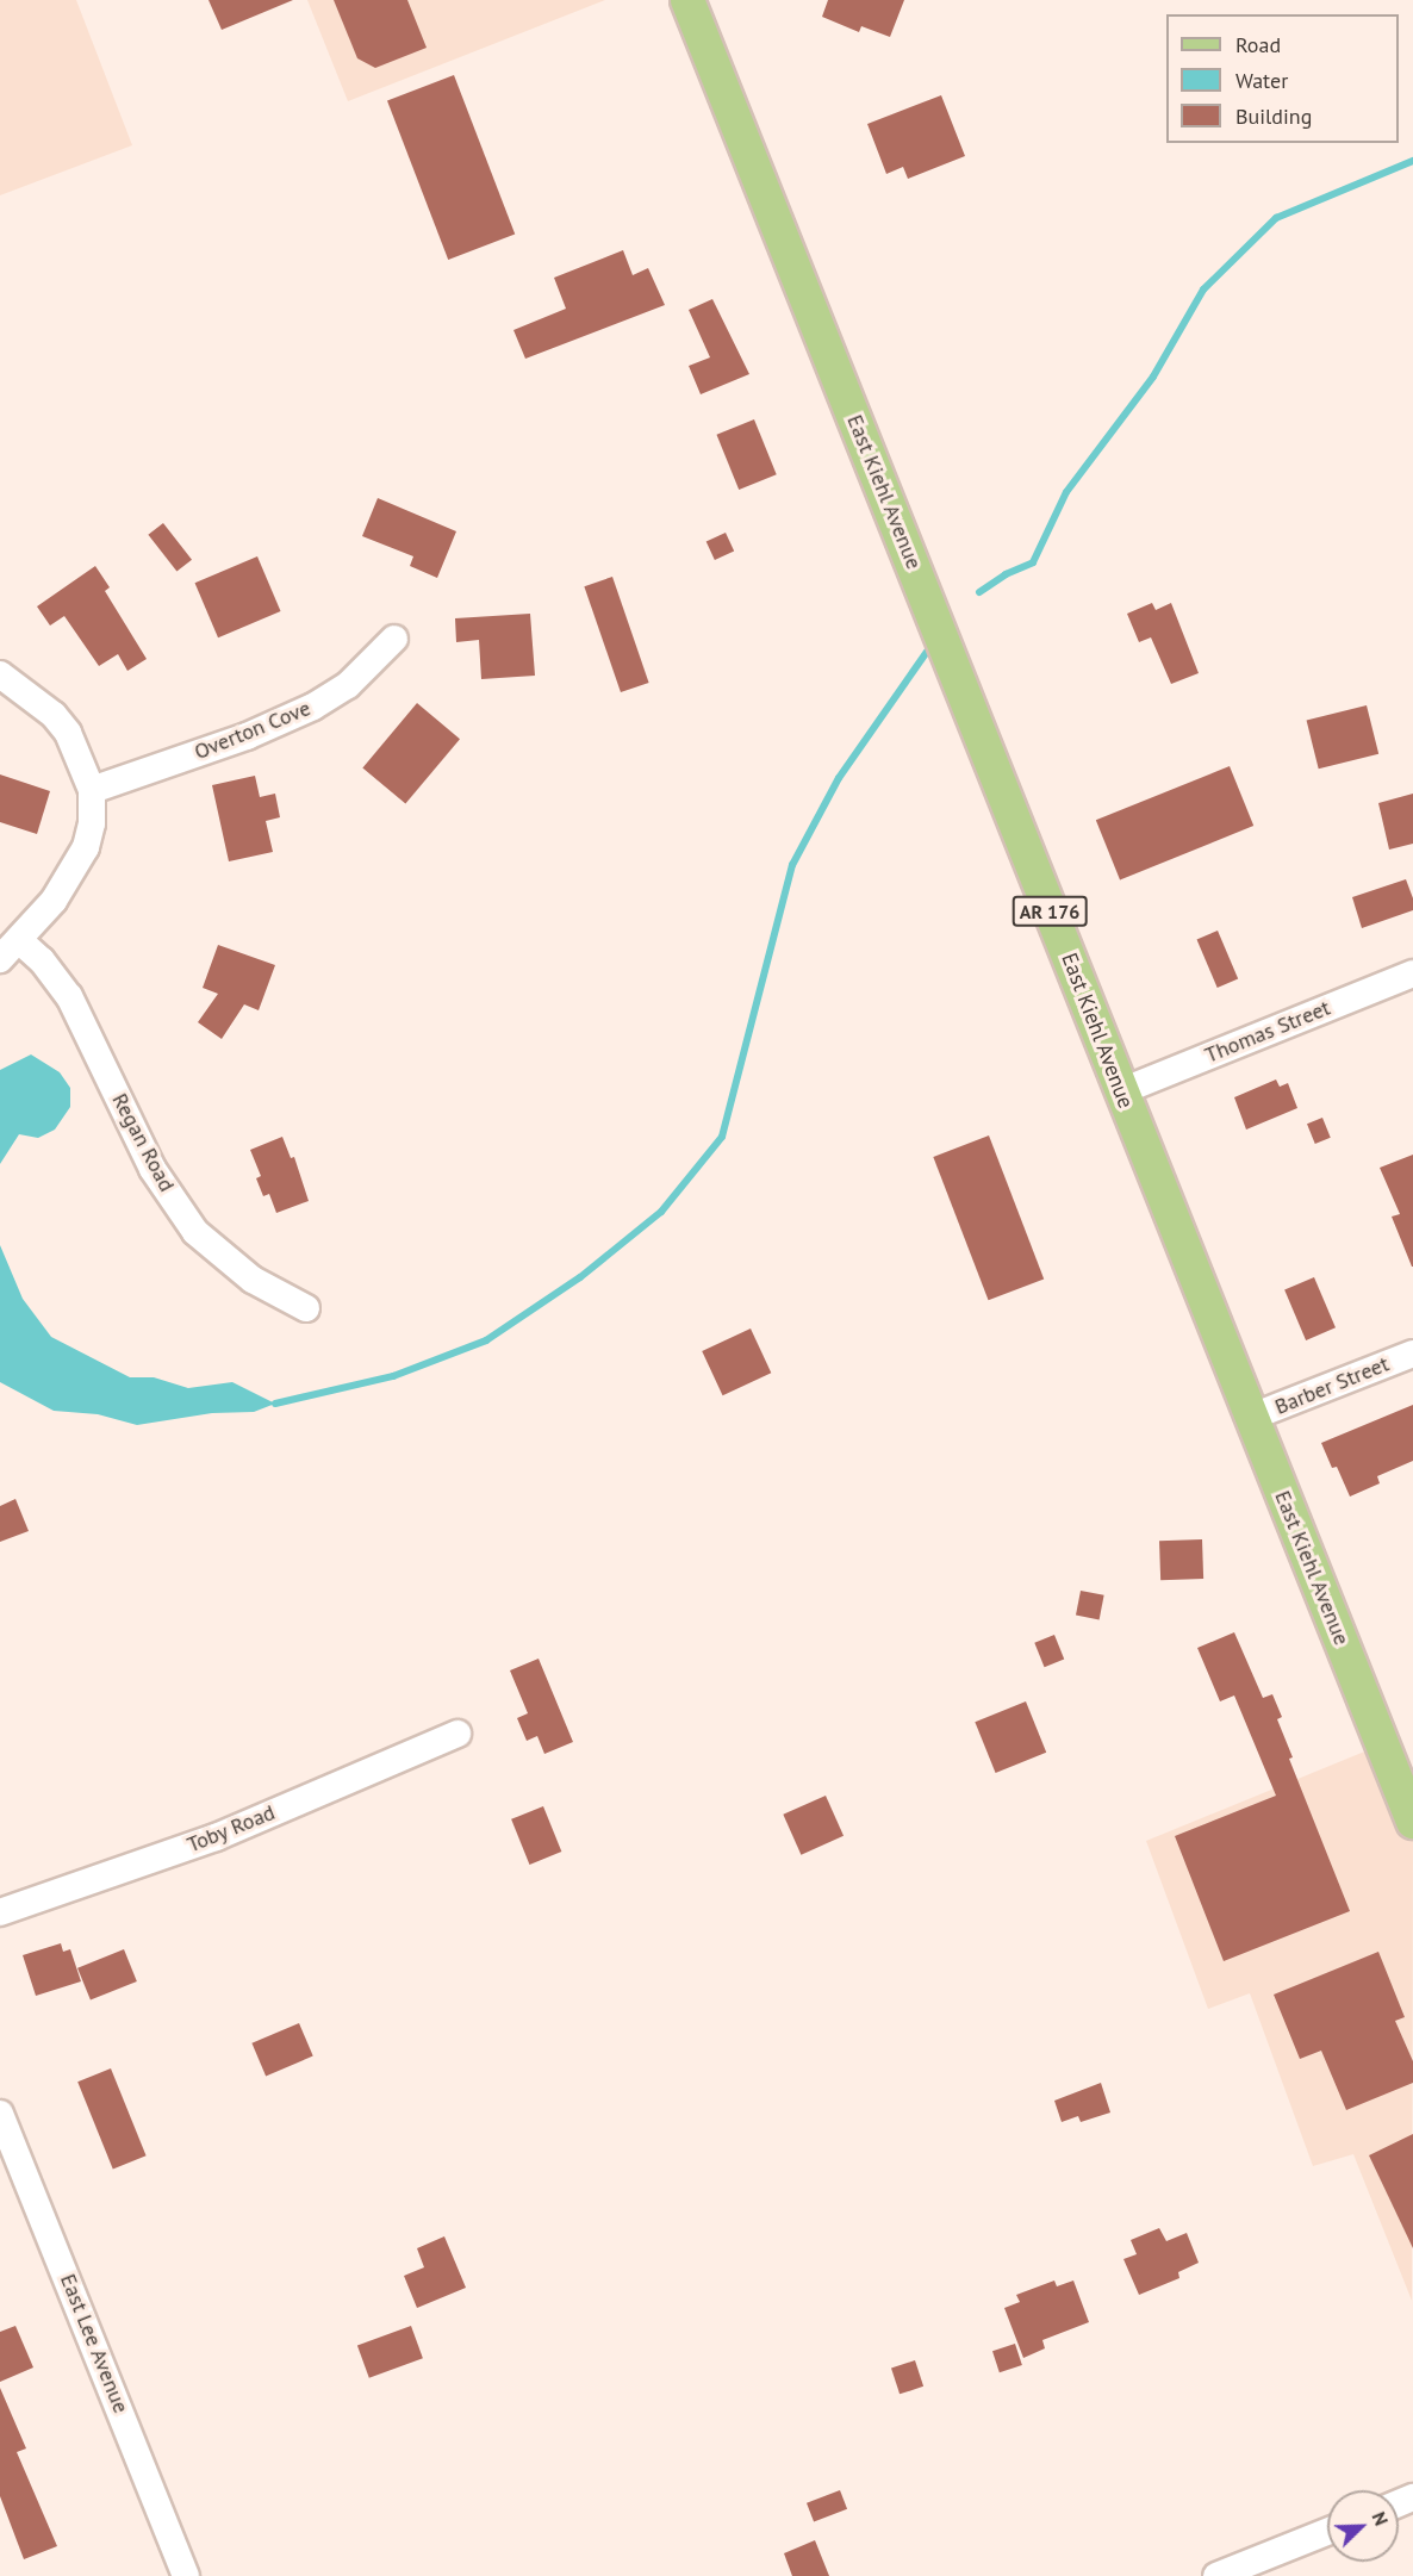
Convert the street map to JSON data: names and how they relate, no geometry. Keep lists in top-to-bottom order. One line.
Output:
{"streets":{"main road":["East Kiehl Avenue","AR 176"],"street":["Overton Cove","Thomas Street","Regan Road","Barber Street","Toby Road","East Lee Avenue"]},"crossings":[["East Kiehl Avenue","Thomas Street"],["East Kiehl Avenue","Barber Street"]],"legend":["Road","Water","Building"],"north":"top right"}
